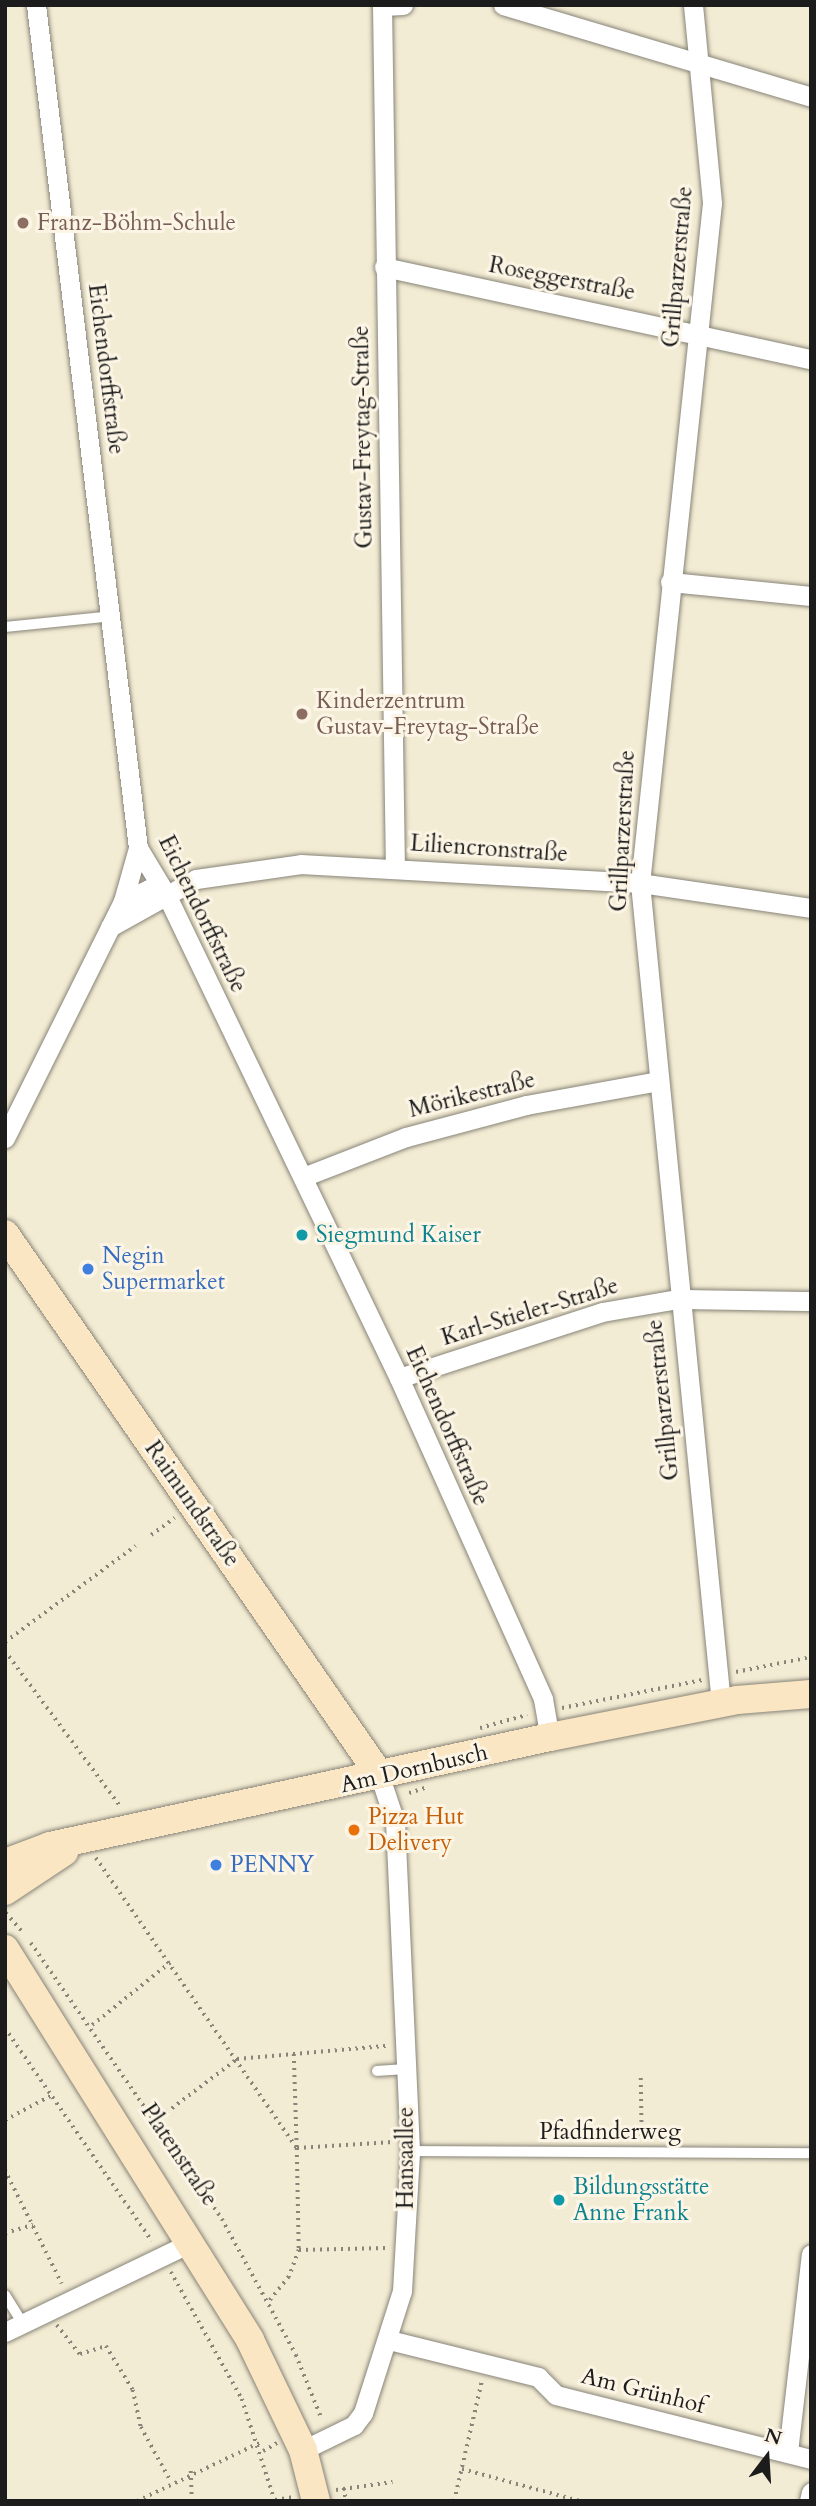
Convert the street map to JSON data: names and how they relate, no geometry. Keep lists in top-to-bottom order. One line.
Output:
{"streets":{"main road":["Raimundstraße","Am Dornbusch","Platenstraße"],"street":["Grillparzerstraße","Roseggerstraße","Eichendorffstraße","Gustav-Freytag-Straße","Liliencronstraße","Mörikestraße","Karl-Stieler-Straße","Hansaallee","Am Grünhof"],"lane":["Pfadfinderweg"]},"crossings":[["Grillparzerstraße","Roseggerstraße"],["Grillparzerstraße","Liliencronstraße"],["Grillparzerstraße","Mörikestraße"],["Grillparzerstraße","Karl-Stieler-Straße"],["Grillparzerstraße","Am Dornbusch"],["Roseggerstraße","Gustav-Freytag-Straße"],["Eichendorffstraße","Liliencronstraße"],["Eichendorffstraße","Mörikestraße"],["Eichendorffstraße","Karl-Stieler-Straße"],["Eichendorffstraße","Am Dornbusch"],["Gustav-Freytag-Straße","Liliencronstraße"],["Raimundstraße","Am Dornbusch"],["Raimundstraße","Hansaallee"],["Am Dornbusch","Hansaallee"],["Pfadfinderweg","Hansaallee"],["Platenstraße","Hansaallee"],["Hansaallee","Am Grünhof"]],"places":["Franz-Böhm-Schule","Kinderzentrum Gustav-Freytag-Straße","Siegmund Kaiser","Negin Supermarket","Pizza Hut Delivery","PENNY","Bildungsstätte Anne Frank"],"north":"top"}
